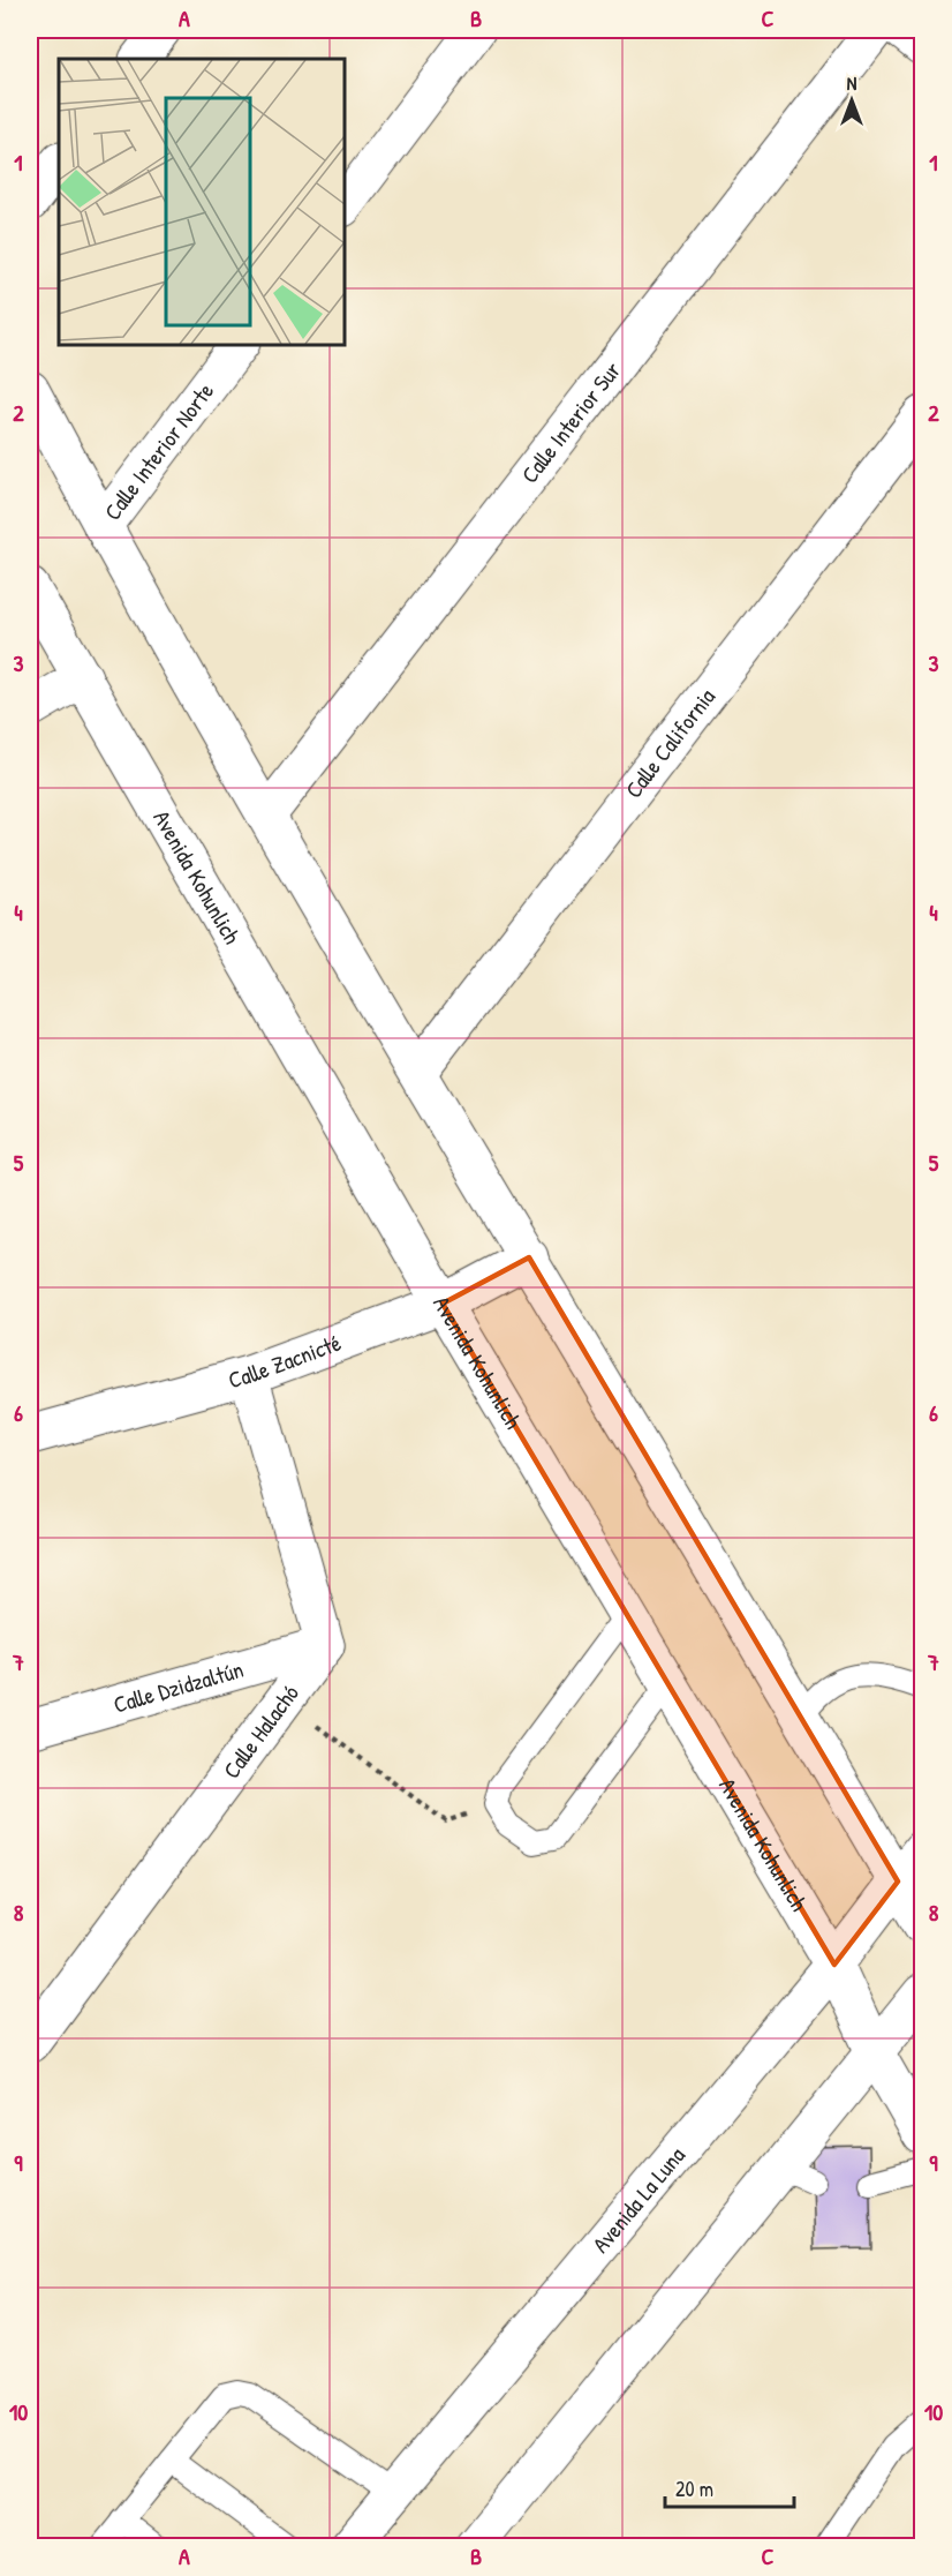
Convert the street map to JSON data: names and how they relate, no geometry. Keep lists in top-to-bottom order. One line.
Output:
{"streets":{"street":["Calle Interior Sur","Calle Interior Norte","Calle California","Avenida Kohunlich","Calle Zacnicté","Calle Dzidzaltún","Calle Halachó","Avenida La Luna"]},"crossings":[["Avenida Kohunlich","Calle Zacnicté"],["Avenida Kohunlich","Avenida La Luna"],["Calle Dzidzaltún","Calle Halachó"]],"scale_bar":"20 m","north":"top","grid":{"columns":["A","B","C"],"rows":["1","2","3","4","5","6","7","8","9","10"]}}
